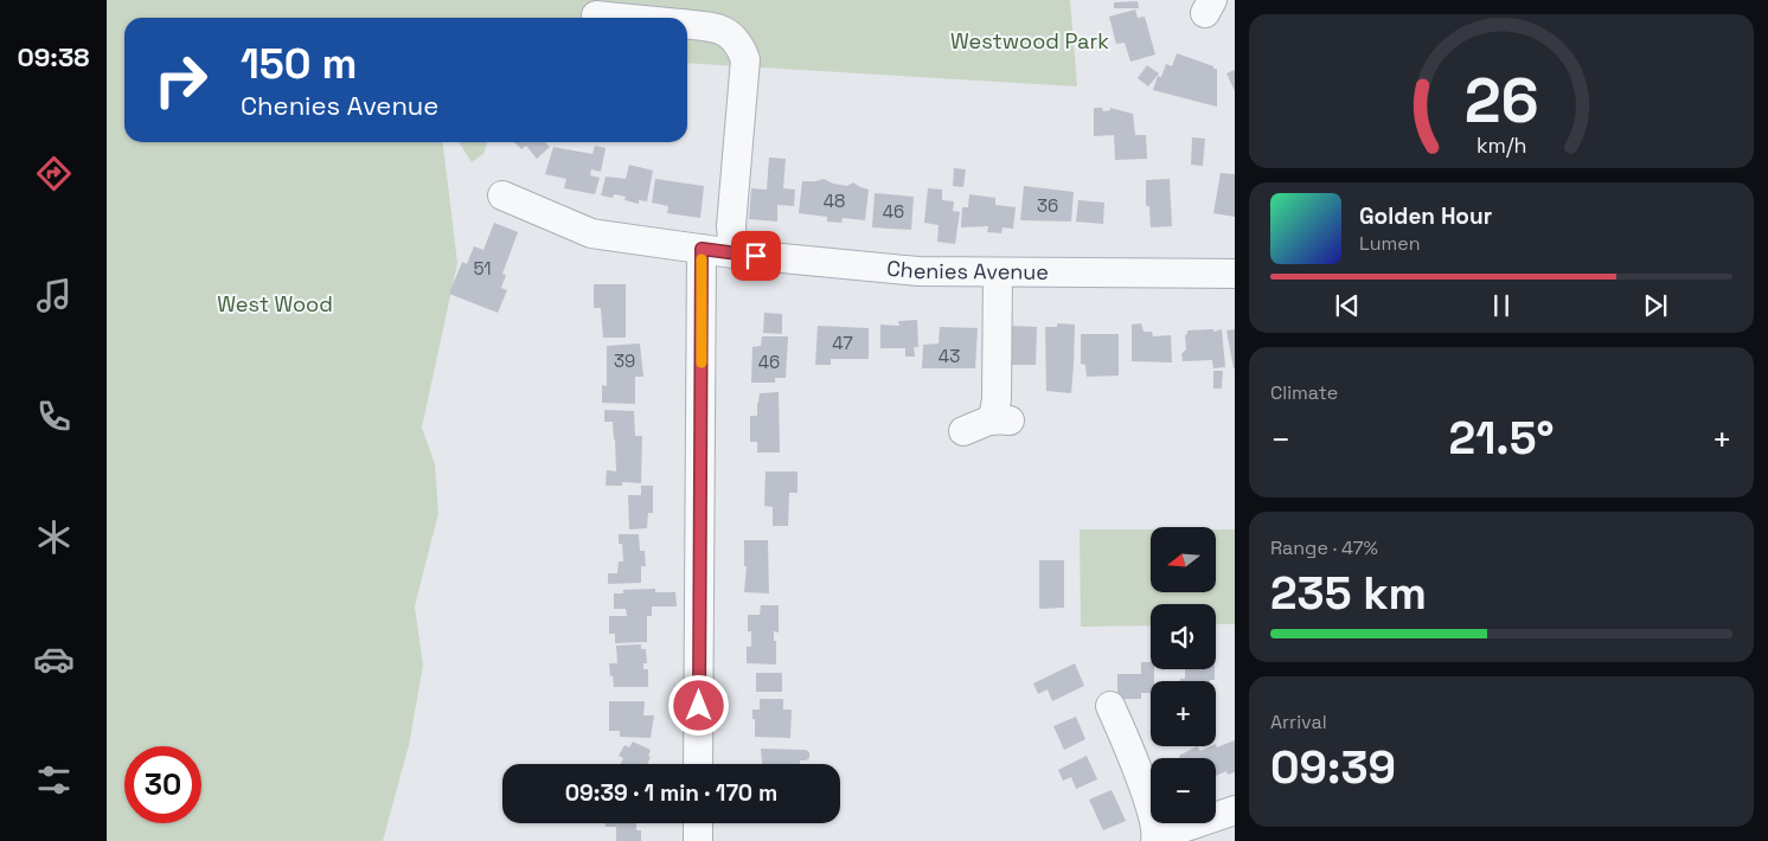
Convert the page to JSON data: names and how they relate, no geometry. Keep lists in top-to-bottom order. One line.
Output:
{"streets":{"street":["Chenies Avenue"]},"parks":["Westwood Park","West Wood"],"house_numbers":["48","36","46","51","47","43","39","46"],"north":"left","page":{"tabs":"09:38","turn":["150 m","Chenies Avenue"],"song":["Golden Hour","Lumen"],"tile":["Climate",["Range · 47%","235 km"],["Arrival","09:39"]],"heat":["−","21.5°","+"],"map_buttons":["+","−"],"limit":"30","trip":"09:39 · 1 min · 170 m","gauge":["26","km/h"]}}
